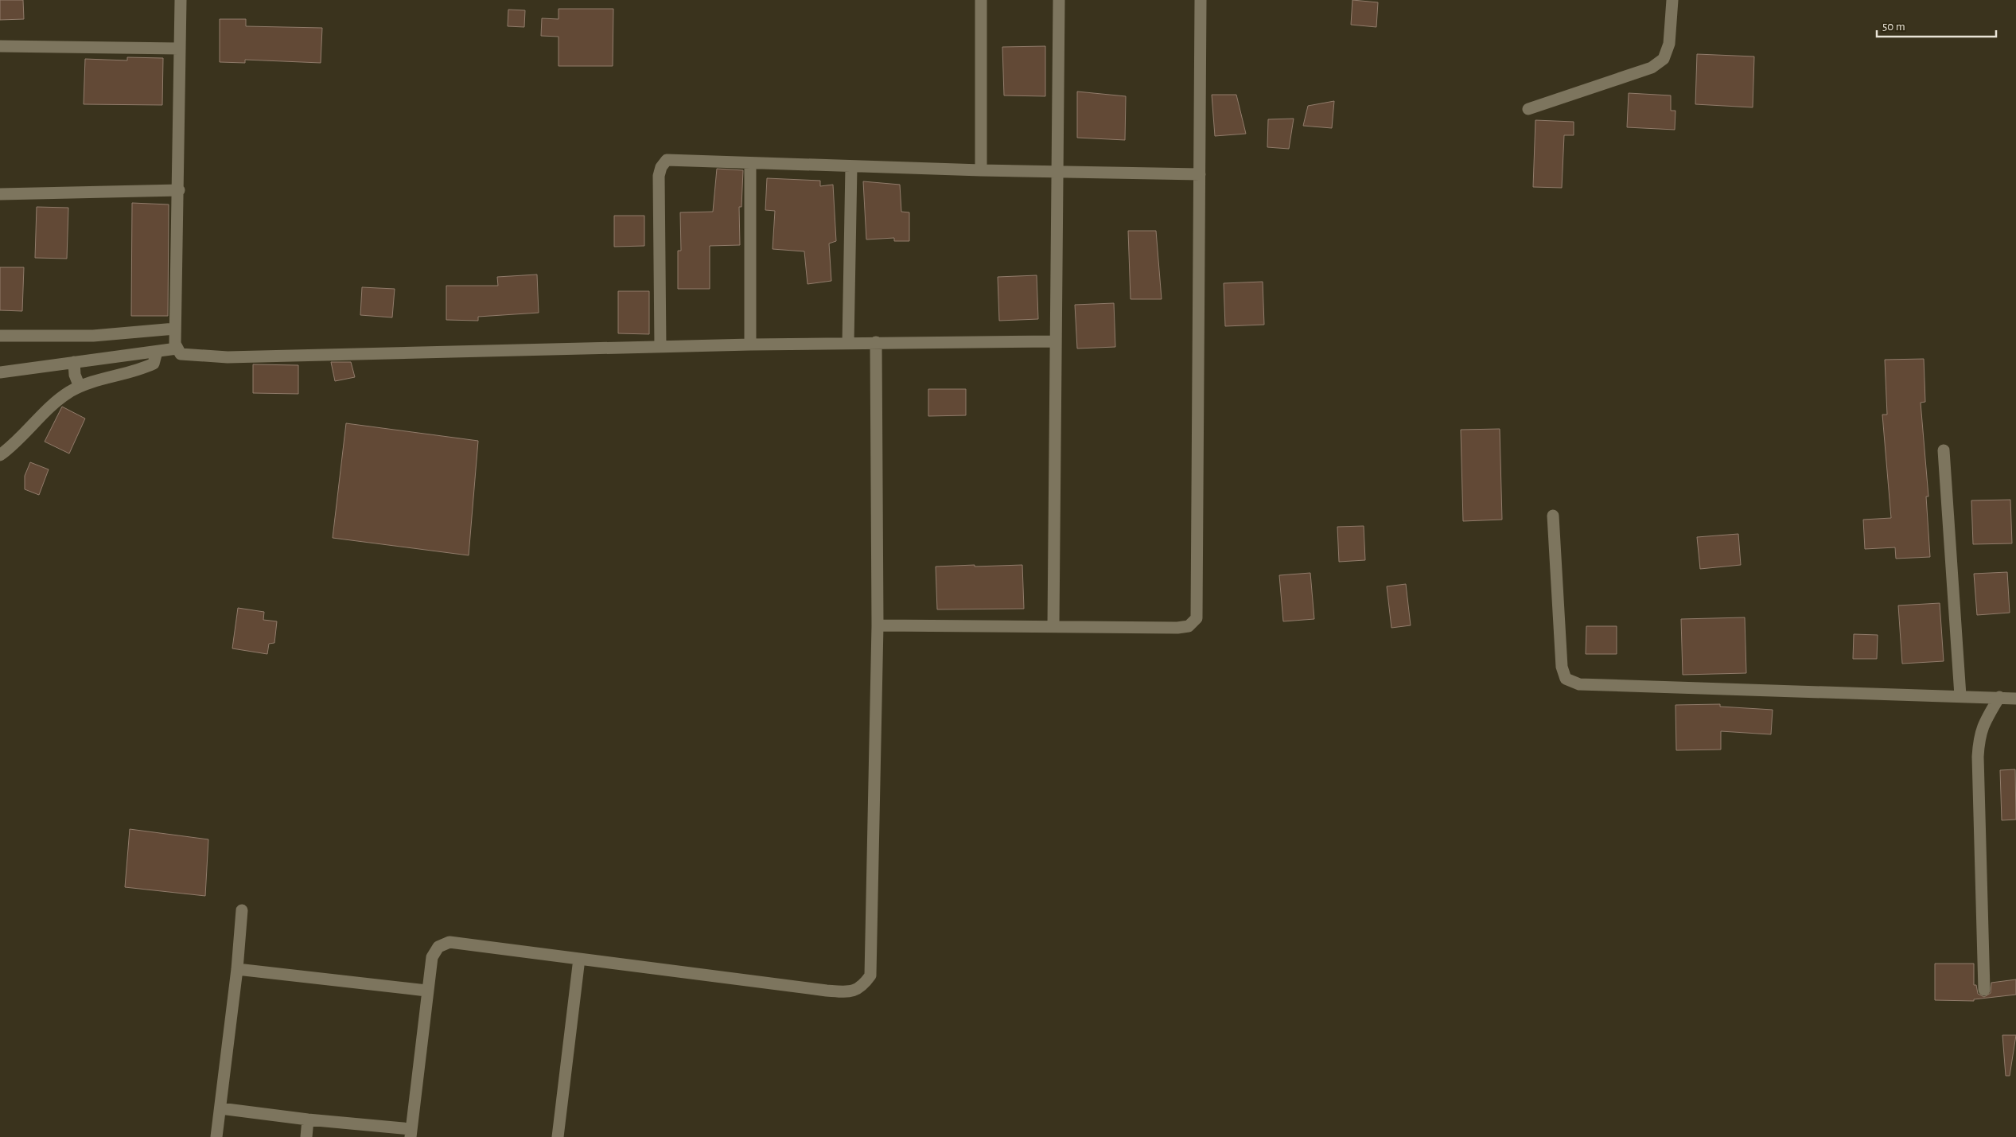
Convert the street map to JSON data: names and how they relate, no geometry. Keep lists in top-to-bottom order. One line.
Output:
{"scale_bar":"50 m"}
